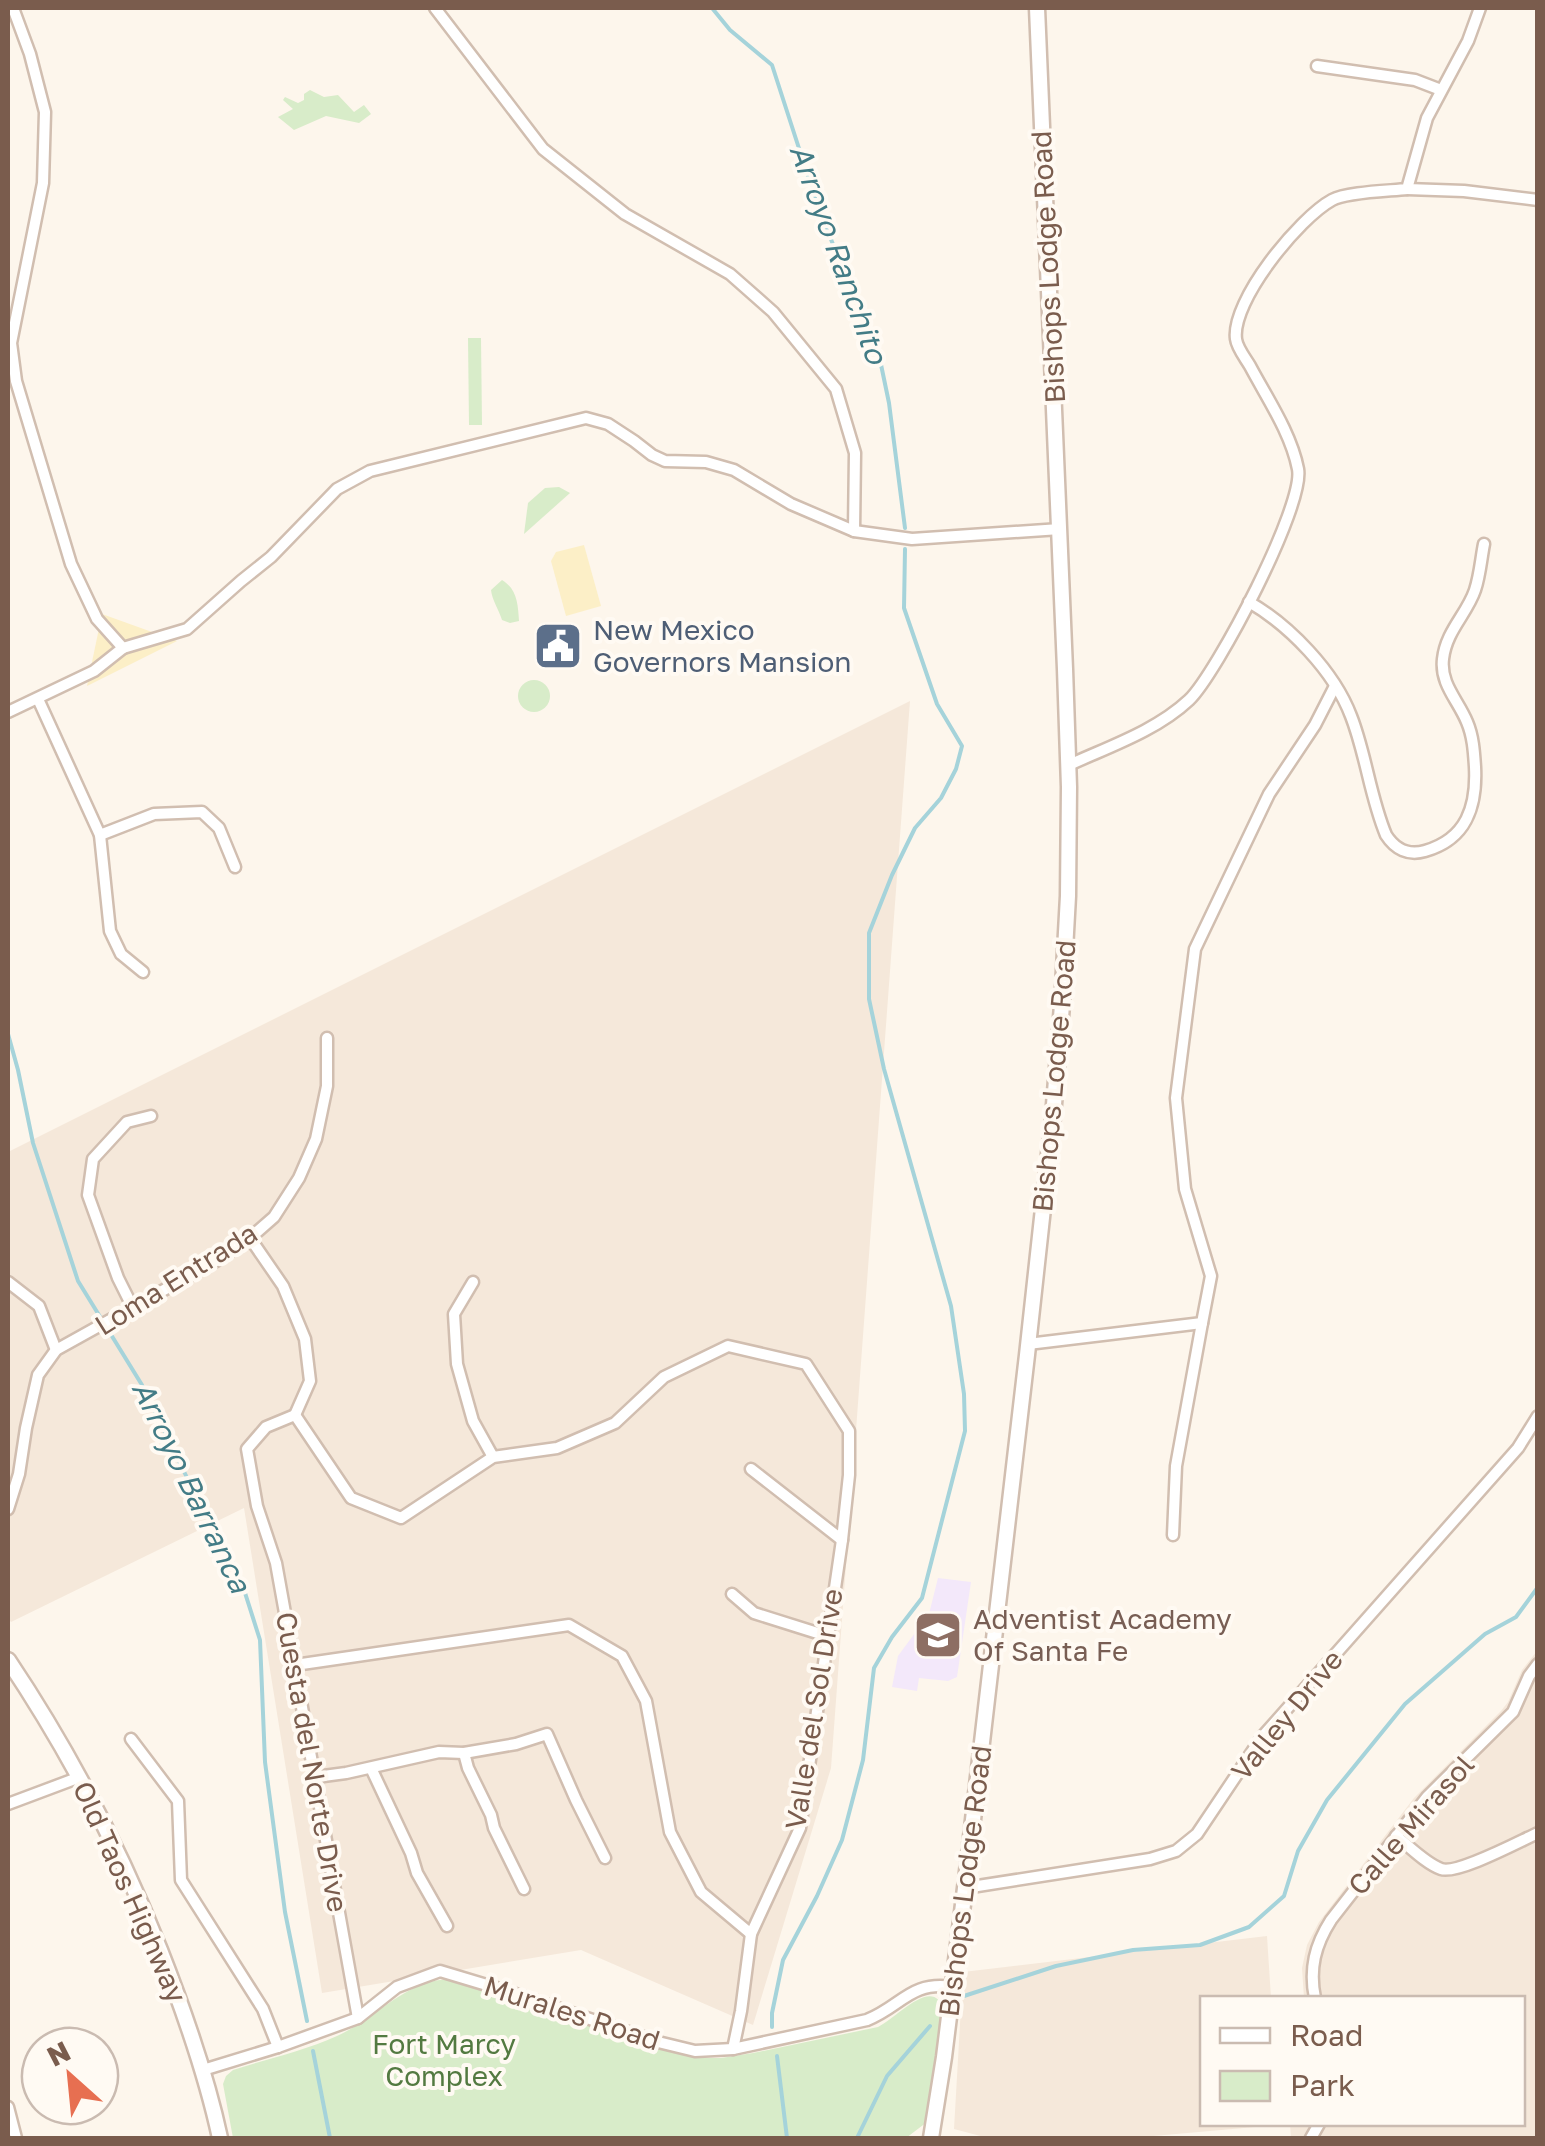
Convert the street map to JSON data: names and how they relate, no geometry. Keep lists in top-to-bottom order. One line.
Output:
{"streets":{"street":["Bishops Lodge Road","Loma Entrada","Valle del Sol Drive","Valley Drive","Cuesta del Norte Drive","Calle Mirasol","Old Taos Highway","Murales Road"]},"crossings":[["Bishops Lodge Road","Valley Drive"],["Bishops Lodge Road","Murales Road"],["Valle del Sol Drive","Murales Road"],["Cuesta del Norte Drive","Murales Road"],["Old Taos Highway","Murales Road"]],"water":["Arroyo Ranchito","Arroyo Barranca"],"parks":["Fort Marcy Complex"],"places":{"public building":["New Mexico Governors Mansion"],"school or university":["Adventist Academy Of Santa Fe"]},"legend":["Road","Park"],"north":"top left"}
